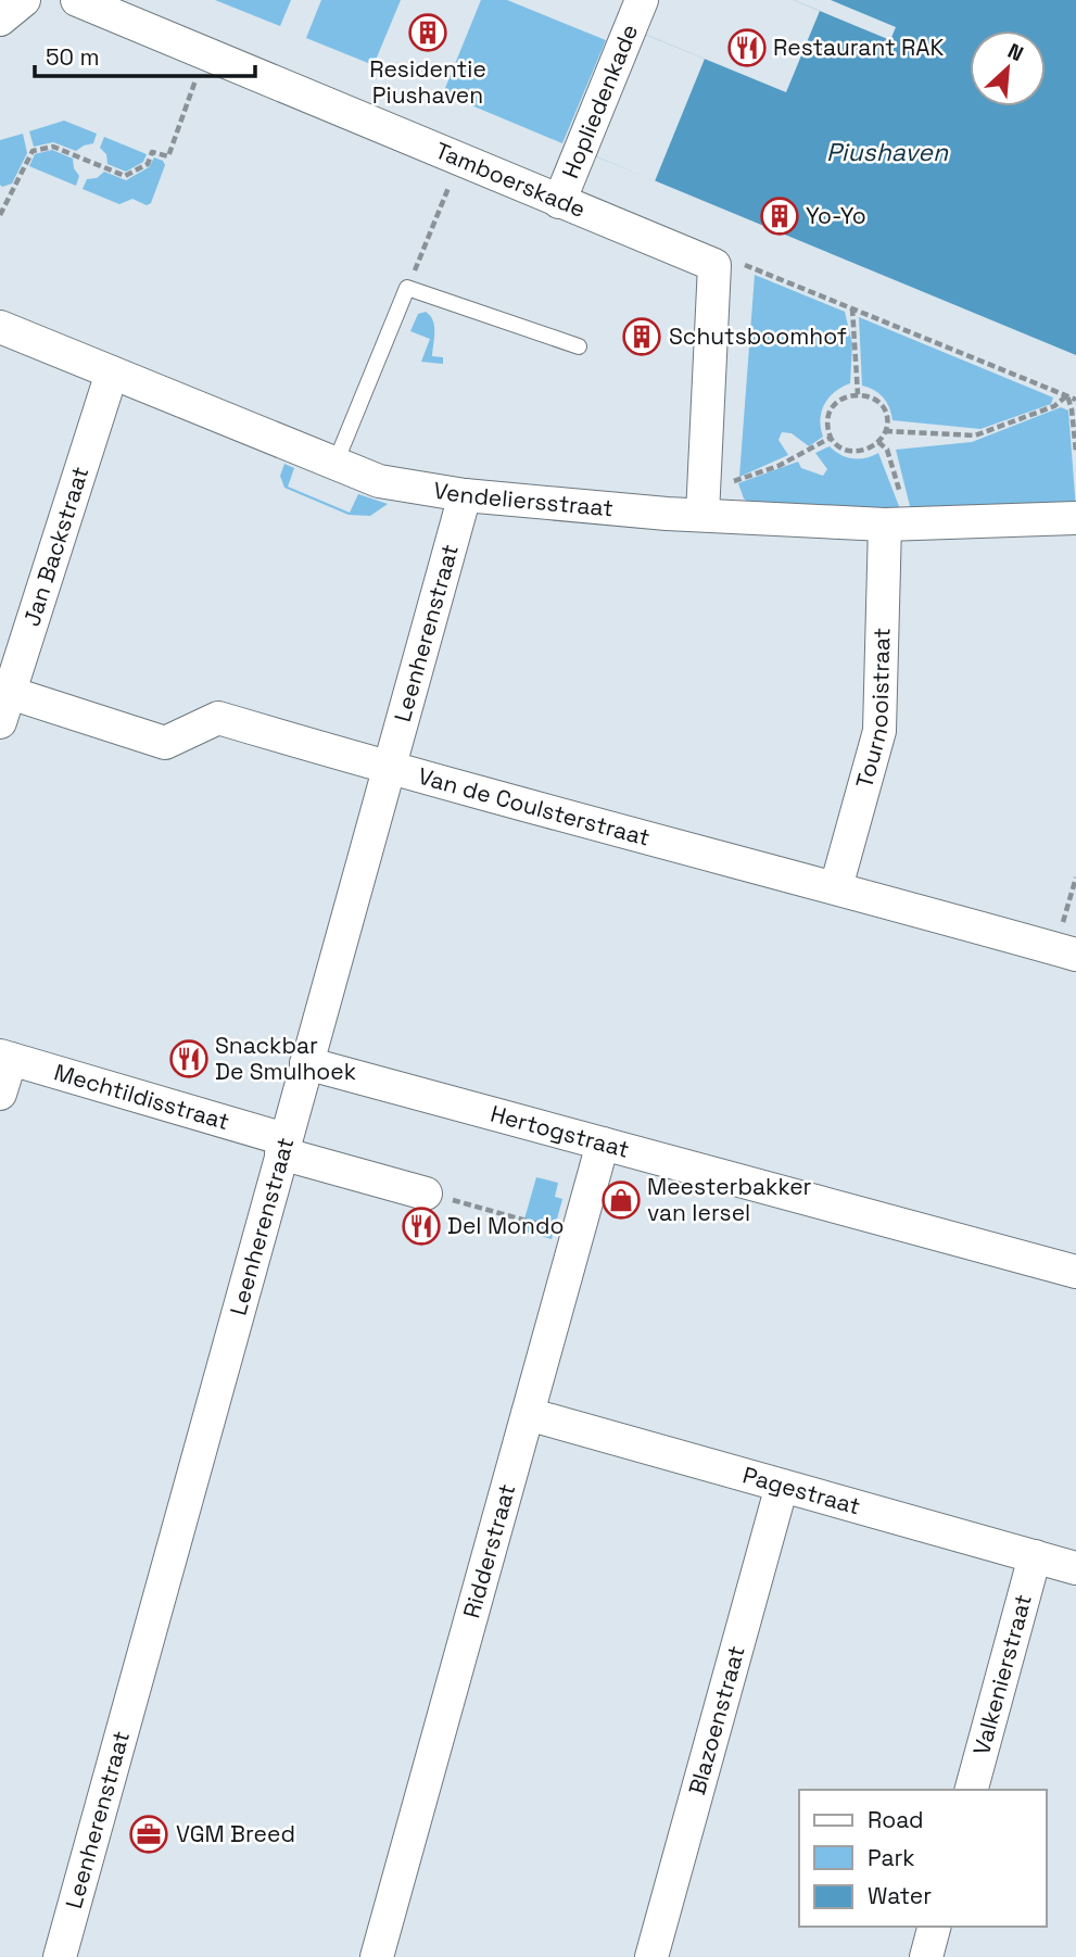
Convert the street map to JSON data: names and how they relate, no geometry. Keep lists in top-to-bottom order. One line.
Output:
{"streets":{"street":["Hopliedenkade","Tamboerskade","Vendeliersstraat","Jan Backstraat","Leenherenstraat","Tournooistraat","Van de Coulsterstraat","Mechtildisstraat","Hertogstraat","Pagestraat","Ridderstraat","Valkenierstraat","Blazoenstraat"]},"crossings":[["Hopliedenkade","Tamboerskade"],["Vendeliersstraat","Jan Backstraat"],["Vendeliersstraat","Leenherenstraat"],["Vendeliersstraat","Tournooistraat"],["Jan Backstraat","Van de Coulsterstraat"],["Leenherenstraat","Van de Coulsterstraat"],["Leenherenstraat","Mechtildisstraat"],["Leenherenstraat","Hertogstraat"],["Tournooistraat","Van de Coulsterstraat"],["Hertogstraat","Ridderstraat"],["Pagestraat","Ridderstraat"],["Pagestraat","Valkenierstraat"],["Pagestraat","Blazoenstraat"]],"water":["Piushaven"],"places":{"building":["Residentie Piushaven","Yo-Yo","Schutsboomhof"],"restaurant":["Restaurant RAK","Snackbar De Smulhoek","Del Mondo"],"shop":["Meesterbakker van Iersel"],"office":["VGM Breed"]},"legend":["Road","Park","Water"],"scale_bar":"50 m","north":"top right"}
